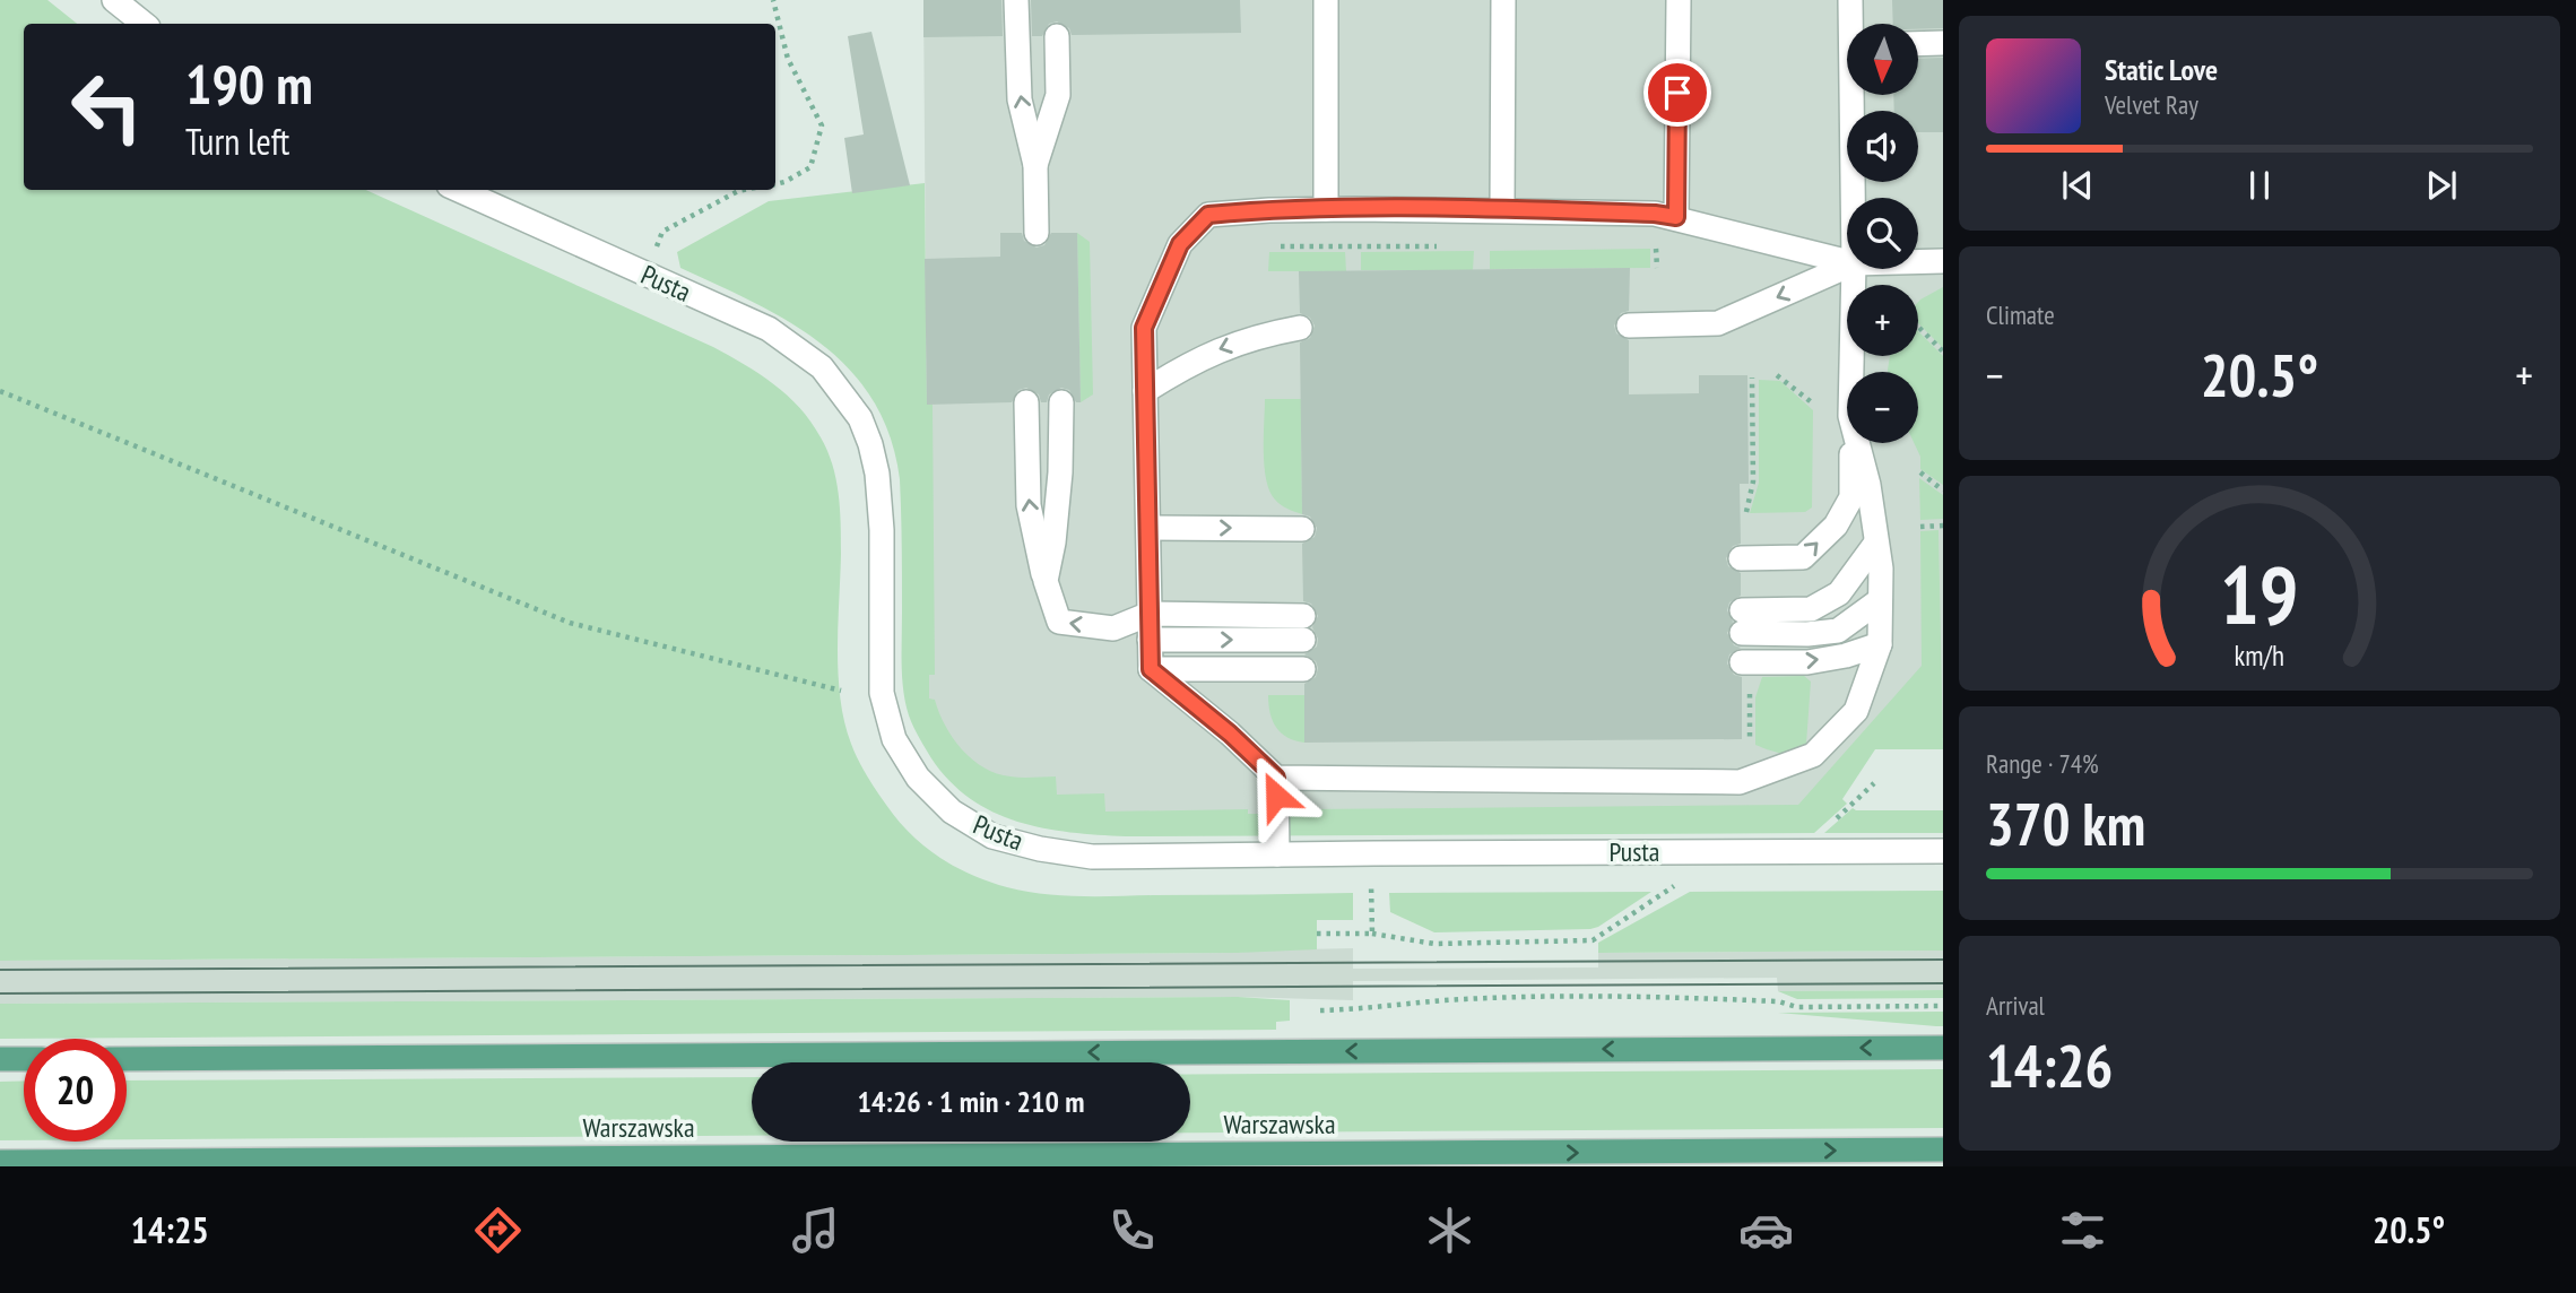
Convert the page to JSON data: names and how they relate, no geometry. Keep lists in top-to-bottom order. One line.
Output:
{"streets":{"main road":["Warszawska"],"street":["Pusta"]},"north":"bottom","page":{"map_buttons":["+","−"],"turn":["190 m","Turn left"],"song":["Static Love","Velvet Ray"],"tile":["Climate",["Range · 74%","370 km"],["Arrival","14:26"]],"heat":["−","20.5°","+"],"limit":"20","trip":"14:26 · 1 min · 210 m","tabs":["14:25","20.5°"],"gauge":["19","km/h"]}}
